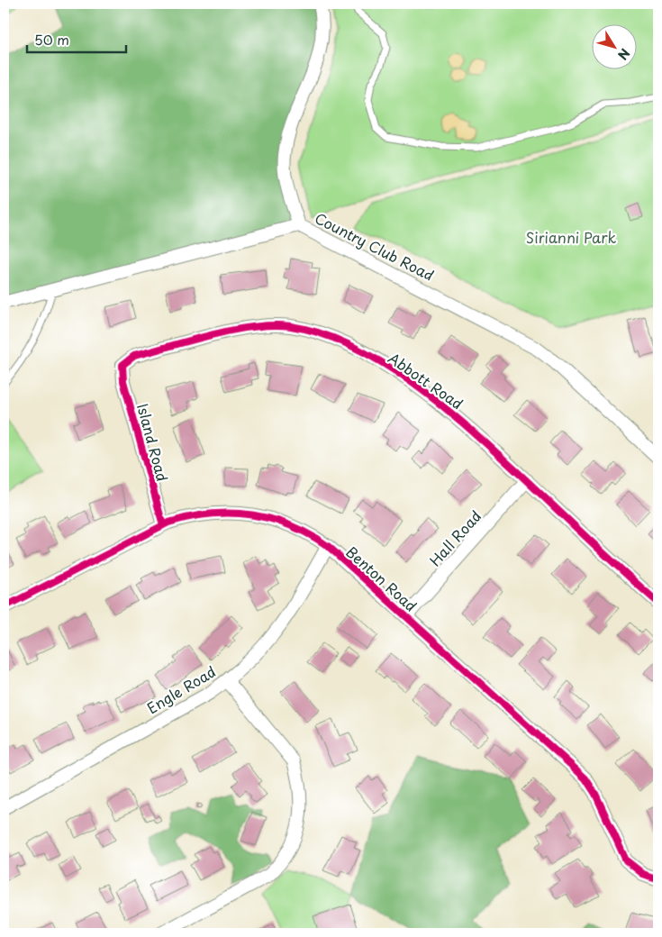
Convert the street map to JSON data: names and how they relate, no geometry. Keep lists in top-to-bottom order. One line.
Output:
{"streets":{"street":["Country Club Road","Abbott Road","Island Road","Hall Road","Benton Road","Engle Road"]},"crossings":[["Abbott Road","Island Road"],["Abbott Road","Hall Road"],["Island Road","Benton Road"],["Hall Road","Benton Road"],["Benton Road","Engle Road"]],"parks":["Sirianni Park"],"scale_bar":"50 m","north":"bottom right"}
